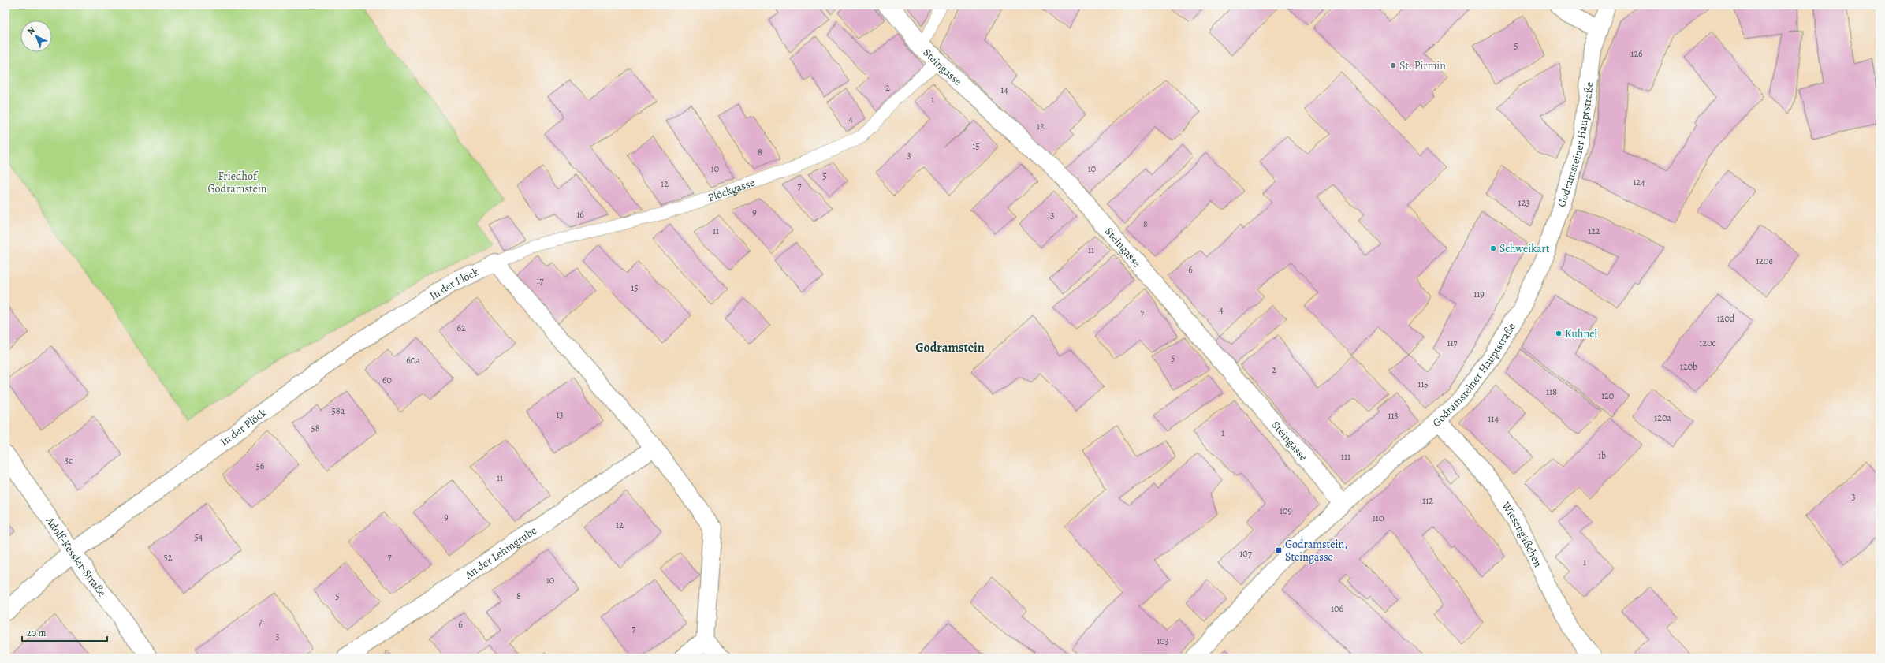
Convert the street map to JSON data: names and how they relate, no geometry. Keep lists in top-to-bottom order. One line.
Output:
{"streets":{"street":["Steingasse","Godramsteiner Hauptstraße","In der Plöck","Wiesengäßchen","An der Lehmgrube","Adolf-Kessler-Straße"],"lane":["Plöckgasse"]},"crossings":[["Steingasse","Godramsteiner Hauptstraße"],["Steingasse","Plöckgasse"],["Godramsteiner Hauptstraße","Wiesengäßchen"],["Plöckgasse","In der Plöck"],["In der Plöck","Adolf-Kessler-Straße"]],"districts":["Godramstein"],"parks":["Friedhof Godramstein"],"places":{"other":["St. Pirmin","Schweikart","Kuhnel"],"transit":["Godramstein, Steingasse"]},"house_numbers":["5","126","2","14","1","4","12","15","8","3","10","10","5","124","12","7","123","9","16","13","8","11","122","11","120e","6","17","15","119","4","7","120d","62","117","120c","5","60a","120b","2","60","115","118","120","58a","13","113","120a","114","58","1","1b","111","3c","56","11","3","112","109","9","110","12","54","107","7","52","1","10","5","8","106","7","6","7","3","103"],"scale_bar":"20 m","north":"top left"}
